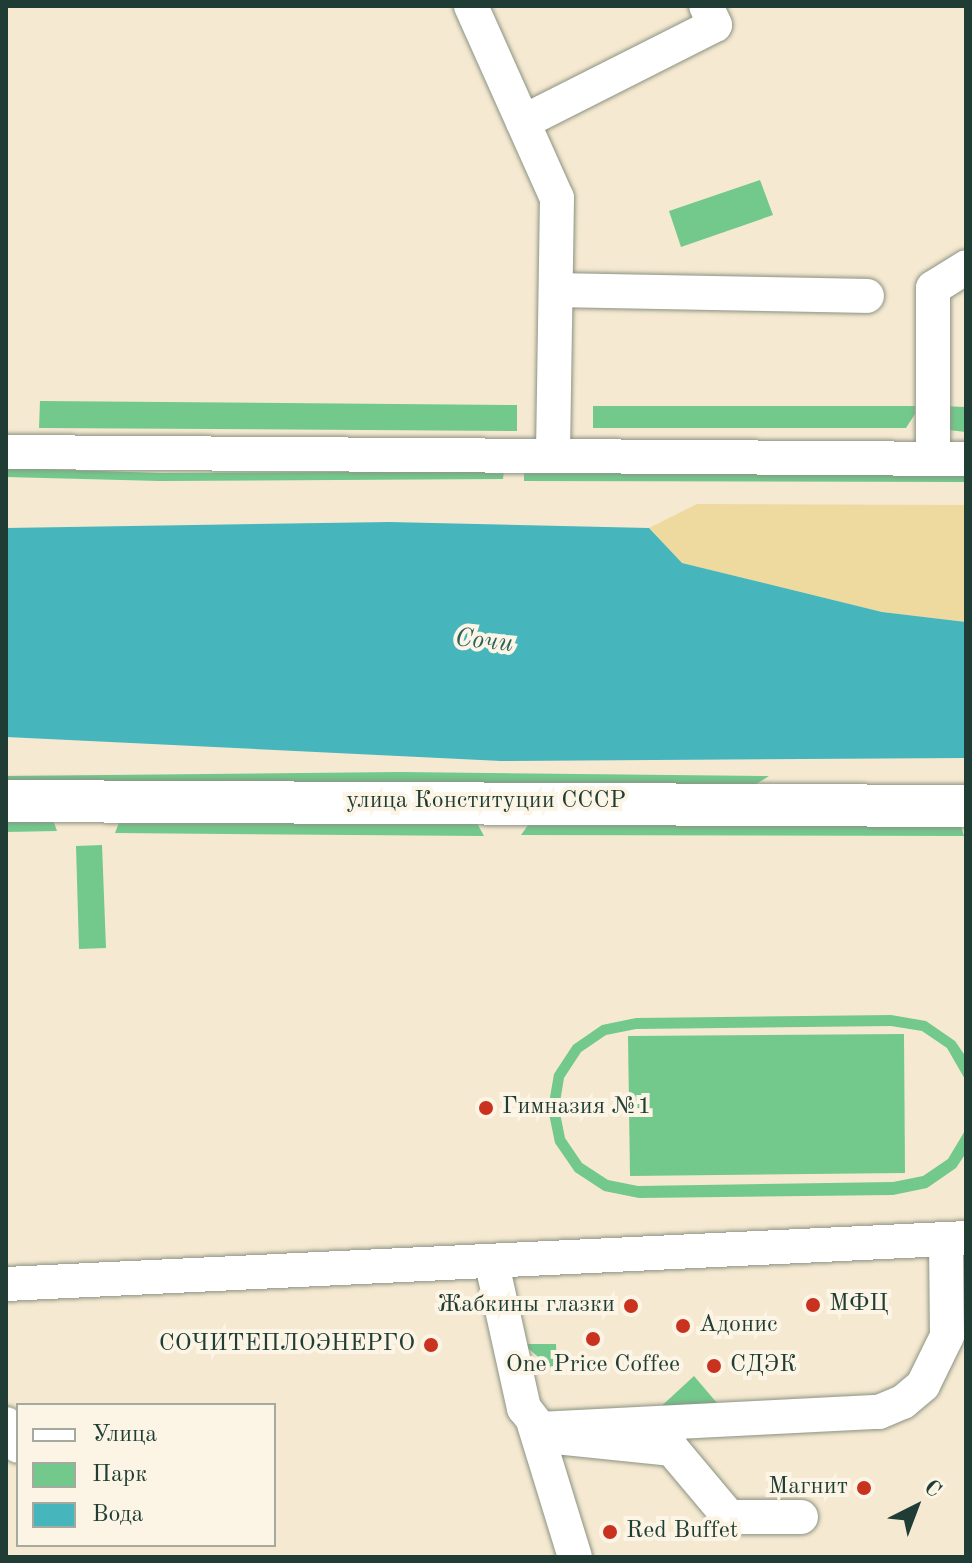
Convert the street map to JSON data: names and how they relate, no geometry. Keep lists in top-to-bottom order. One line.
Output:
{"streets":{"main road":["улица Конституции СССР"]},"water":["Сочи"],"places":["Гимназия №1","МФЦ","Жабкины глазки","Адонис","One Price Coffee","СОЧИТЕПЛОЭНЕРГО","СДЭК","Магнит","Red Buffet"],"legend":["Улица","Парк","Вода"],"north":"top right"}
